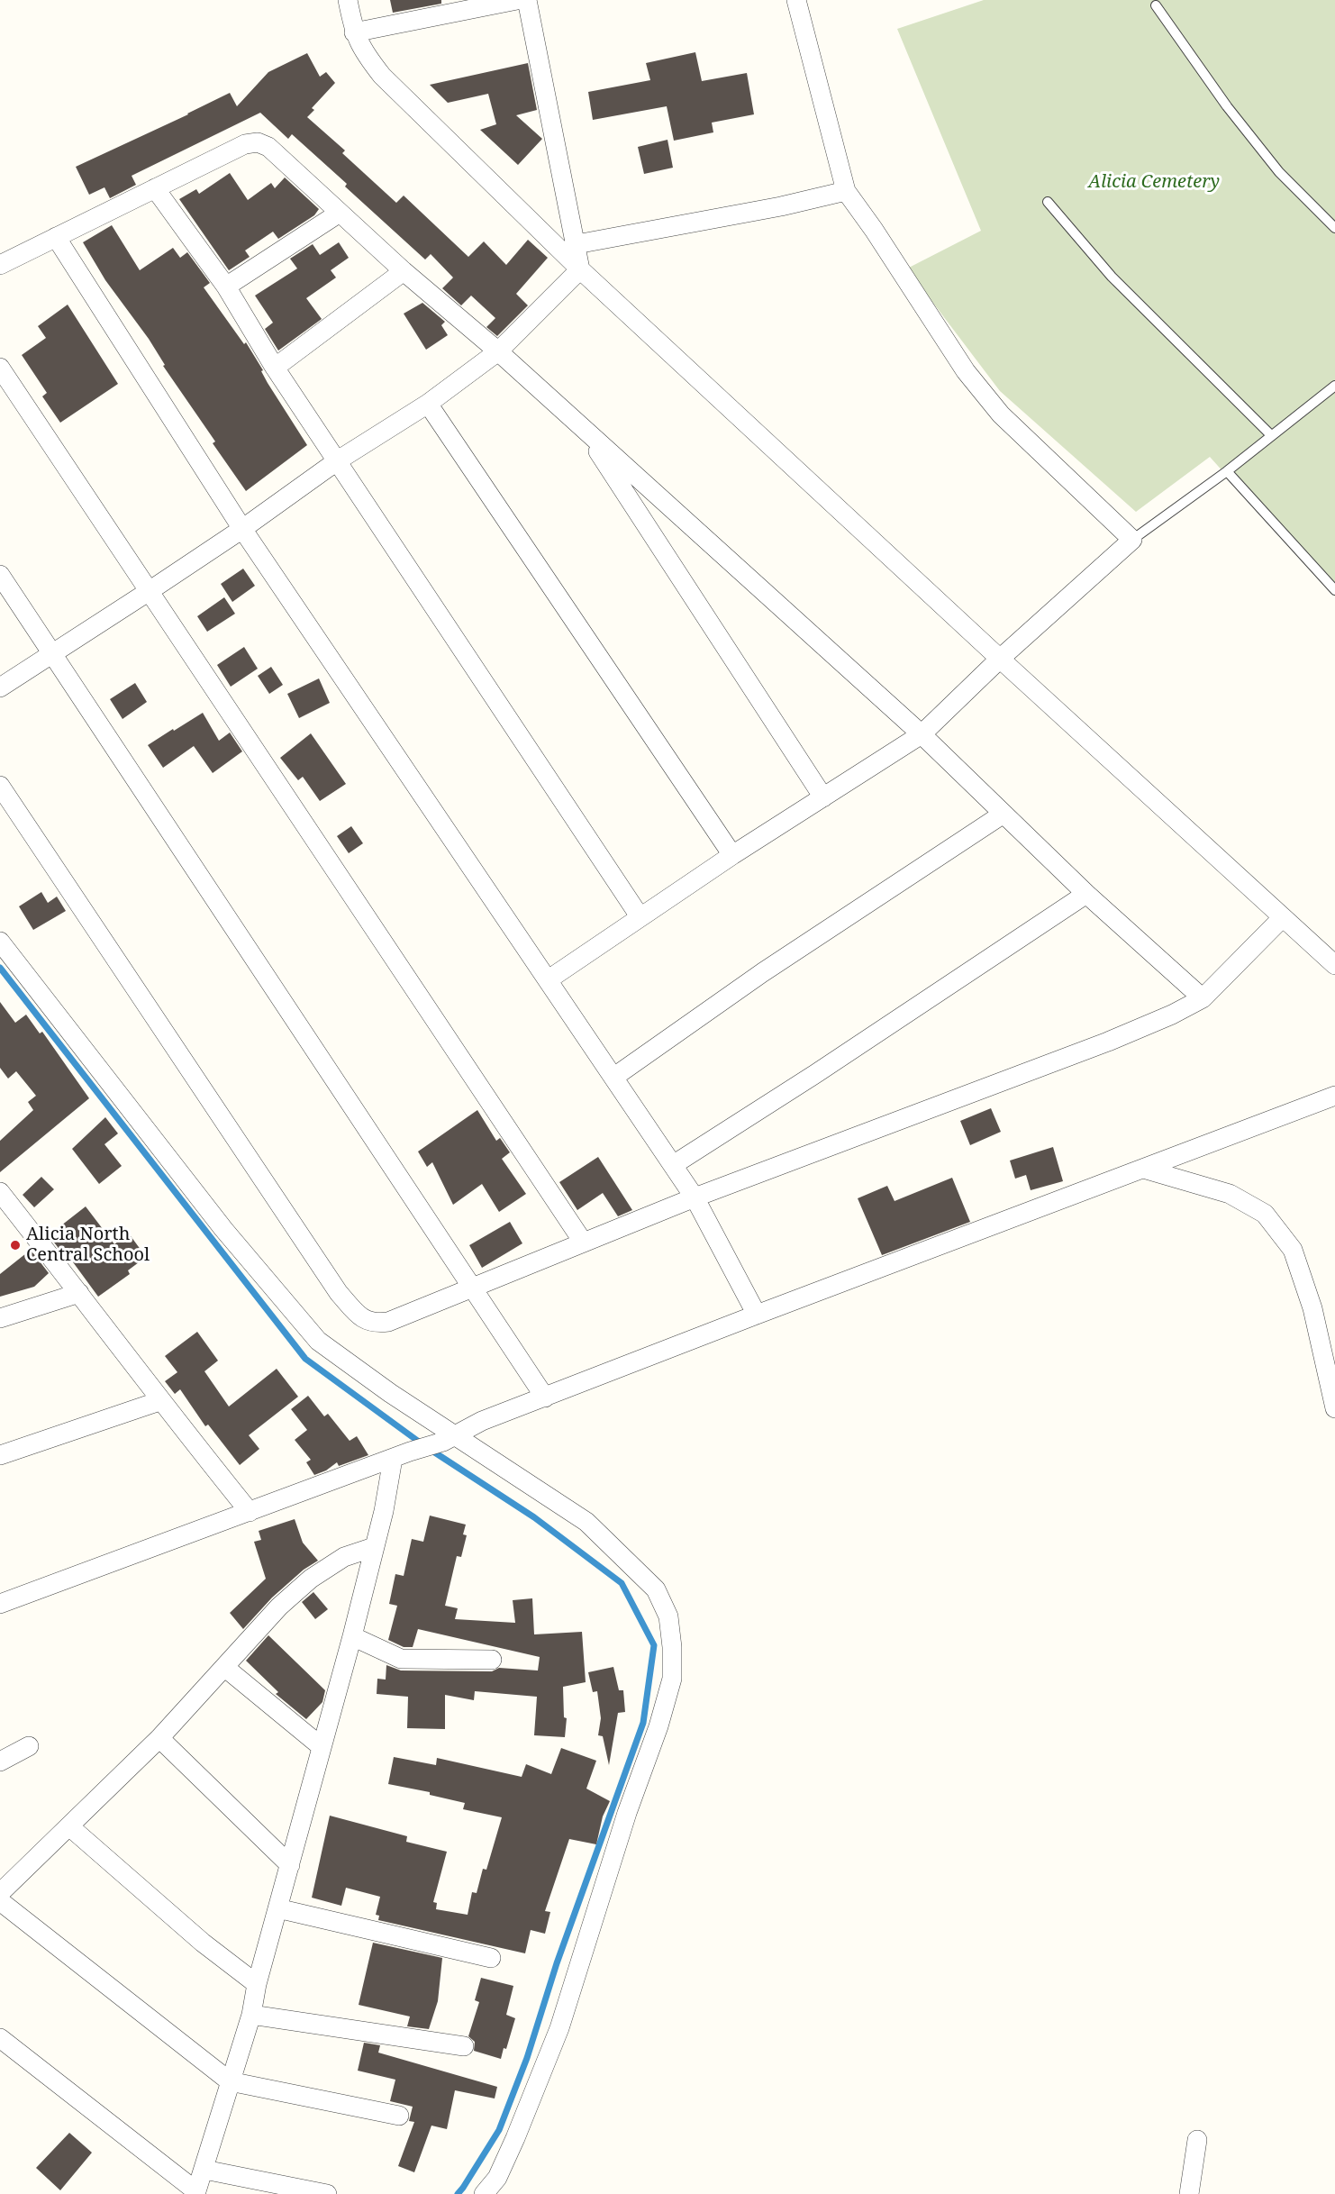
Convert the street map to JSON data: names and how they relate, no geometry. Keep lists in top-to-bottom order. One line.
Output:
{"parks":["Alicia Cemetery"],"places":["Alicia North Central School"]}
